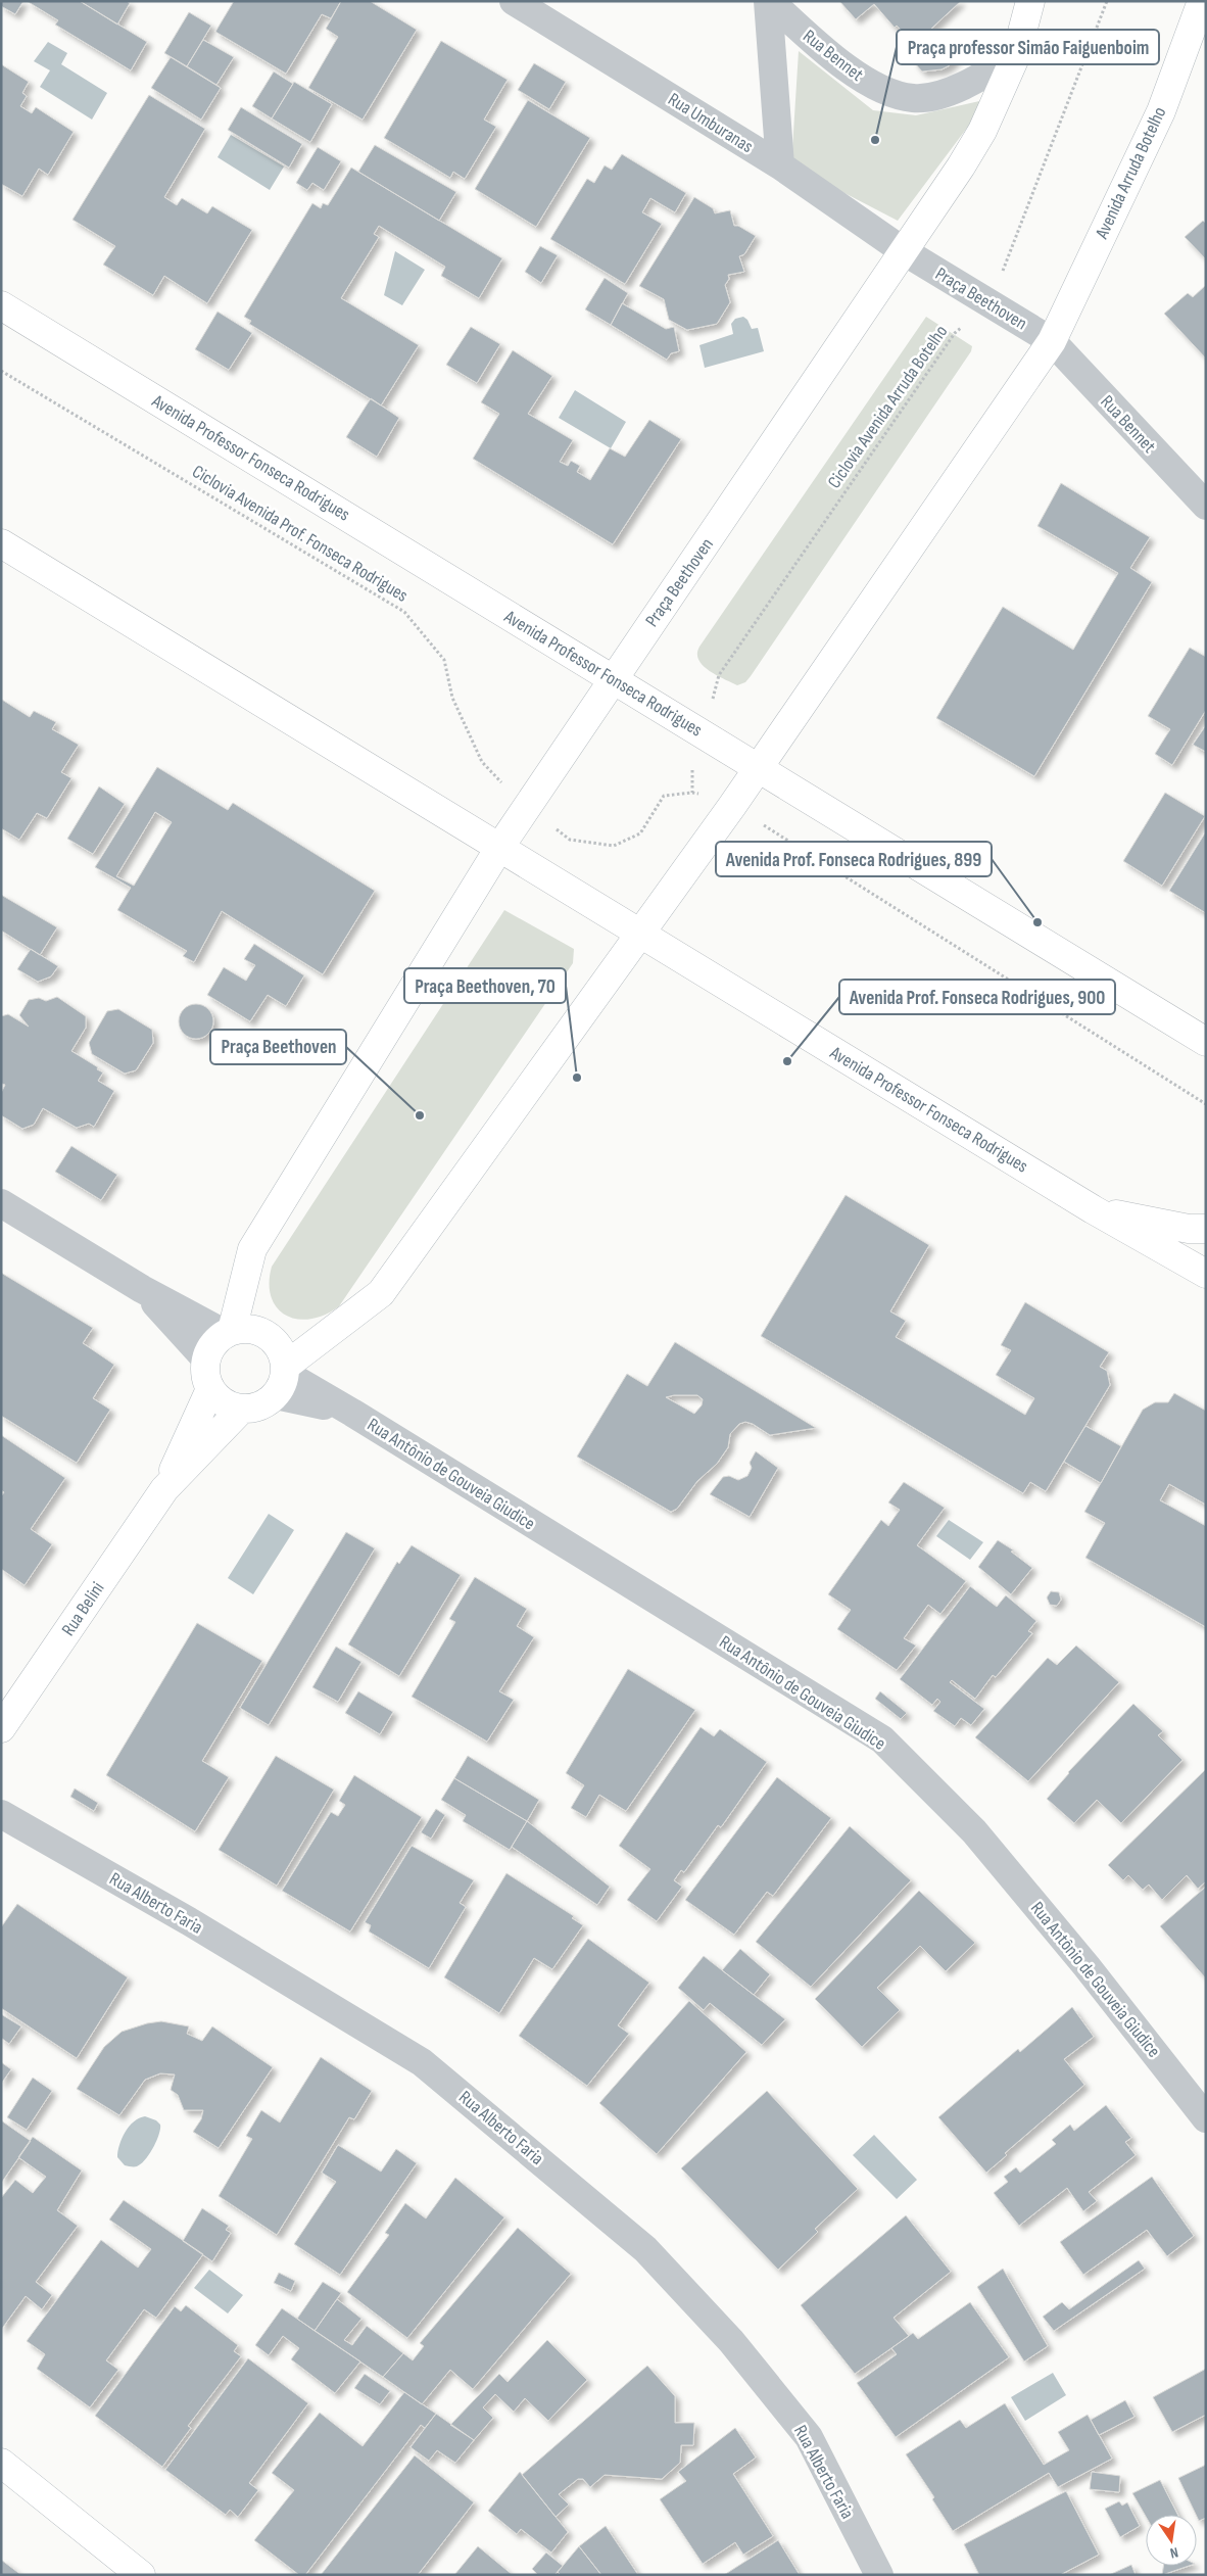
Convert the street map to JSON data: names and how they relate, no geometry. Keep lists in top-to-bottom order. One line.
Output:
{"streets":{"main road":["Avenida Arruda Botelho","Praça Beethoven","Avenida Professor Fonseca Rodrigues","Rua Belini"],"street":["Rua Bennet","Rua Umburanas","Rua Antônio de Gouveia Giudice","Rua Alberto Faria"],"path":["Ciclovia Avenida Arruda Botelho","Ciclovia Avenida Prof. Fonseca Rodrigues"]},"crossings":[["Rua Bennet","Rua Umburanas"],["Rua Bennet","Avenida Arruda Botelho"],["Rua Bennet","Praça Beethoven"],["Rua Umburanas","Praça Beethoven"],["Avenida Arruda Botelho","Praça Beethoven"],["Praça Beethoven","Ciclovia Avenida Arruda Botelho"],["Praça Beethoven","Avenida Professor Fonseca Rodrigues"],["Praça Beethoven","Ciclovia Avenida Prof. Fonseca Rodrigues"],["Praça Beethoven","Rua Antônio de Gouveia Giudice"],["Praça Beethoven","Rua Belini"],["Ciclovia Avenida Arruda Botelho","Avenida Professor Fonseca Rodrigues"],["Ciclovia Avenida Arruda Botelho","Ciclovia Avenida Prof. Fonseca Rodrigues"],["Rua Antônio de Gouveia Giudice","Rua Belini"]],"places":["Praça professor Simão Faiguenboim","Avenida Prof. Fonseca Rodrigues, 899","Avenida Prof. Fonseca Rodrigues, 900","Praça Beethoven, 70","Praça Beethoven"],"north":"bottom"}
